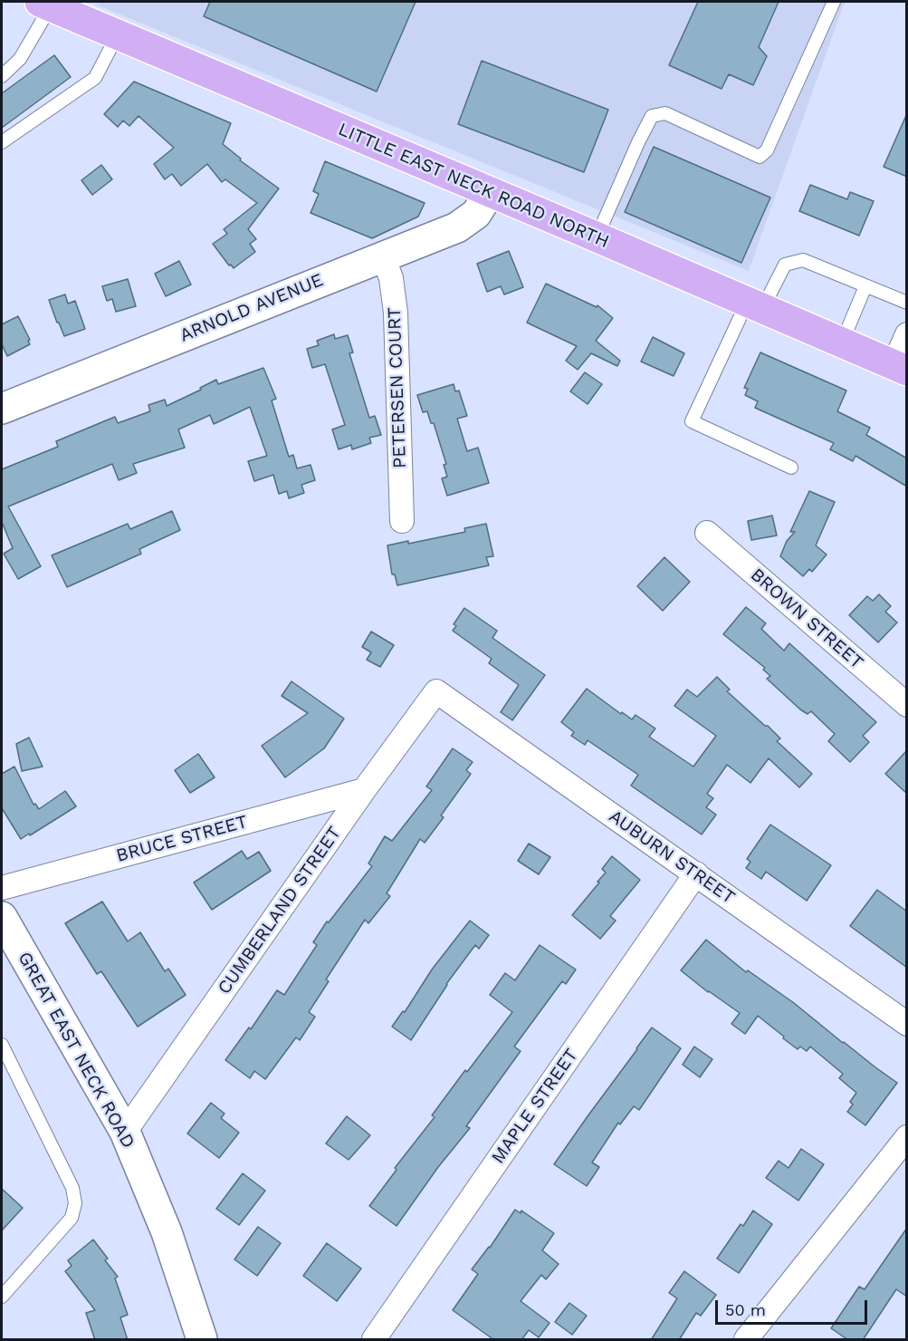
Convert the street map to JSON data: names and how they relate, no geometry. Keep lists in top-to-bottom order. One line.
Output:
{"streets":{"main road":["LITTLE EAST NECK ROAD NORTH"],"street":["ARNOLD AVENUE","PETERSEN COURT","BROWN STREET","BRUCE STREET","AUBURN STREET","CUMBERLAND STREET","GREAT EAST NECK ROAD","MAPLE STREET"]},"crossings":[["LITTLE EAST NECK ROAD NORTH","ARNOLD AVENUE"],["ARNOLD AVENUE","PETERSEN COURT"],["BRUCE STREET","CUMBERLAND STREET"],["AUBURN STREET","CUMBERLAND STREET"],["AUBURN STREET","MAPLE STREET"],["CUMBERLAND STREET","GREAT EAST NECK ROAD"]],"scale_bar":"50 m"}
